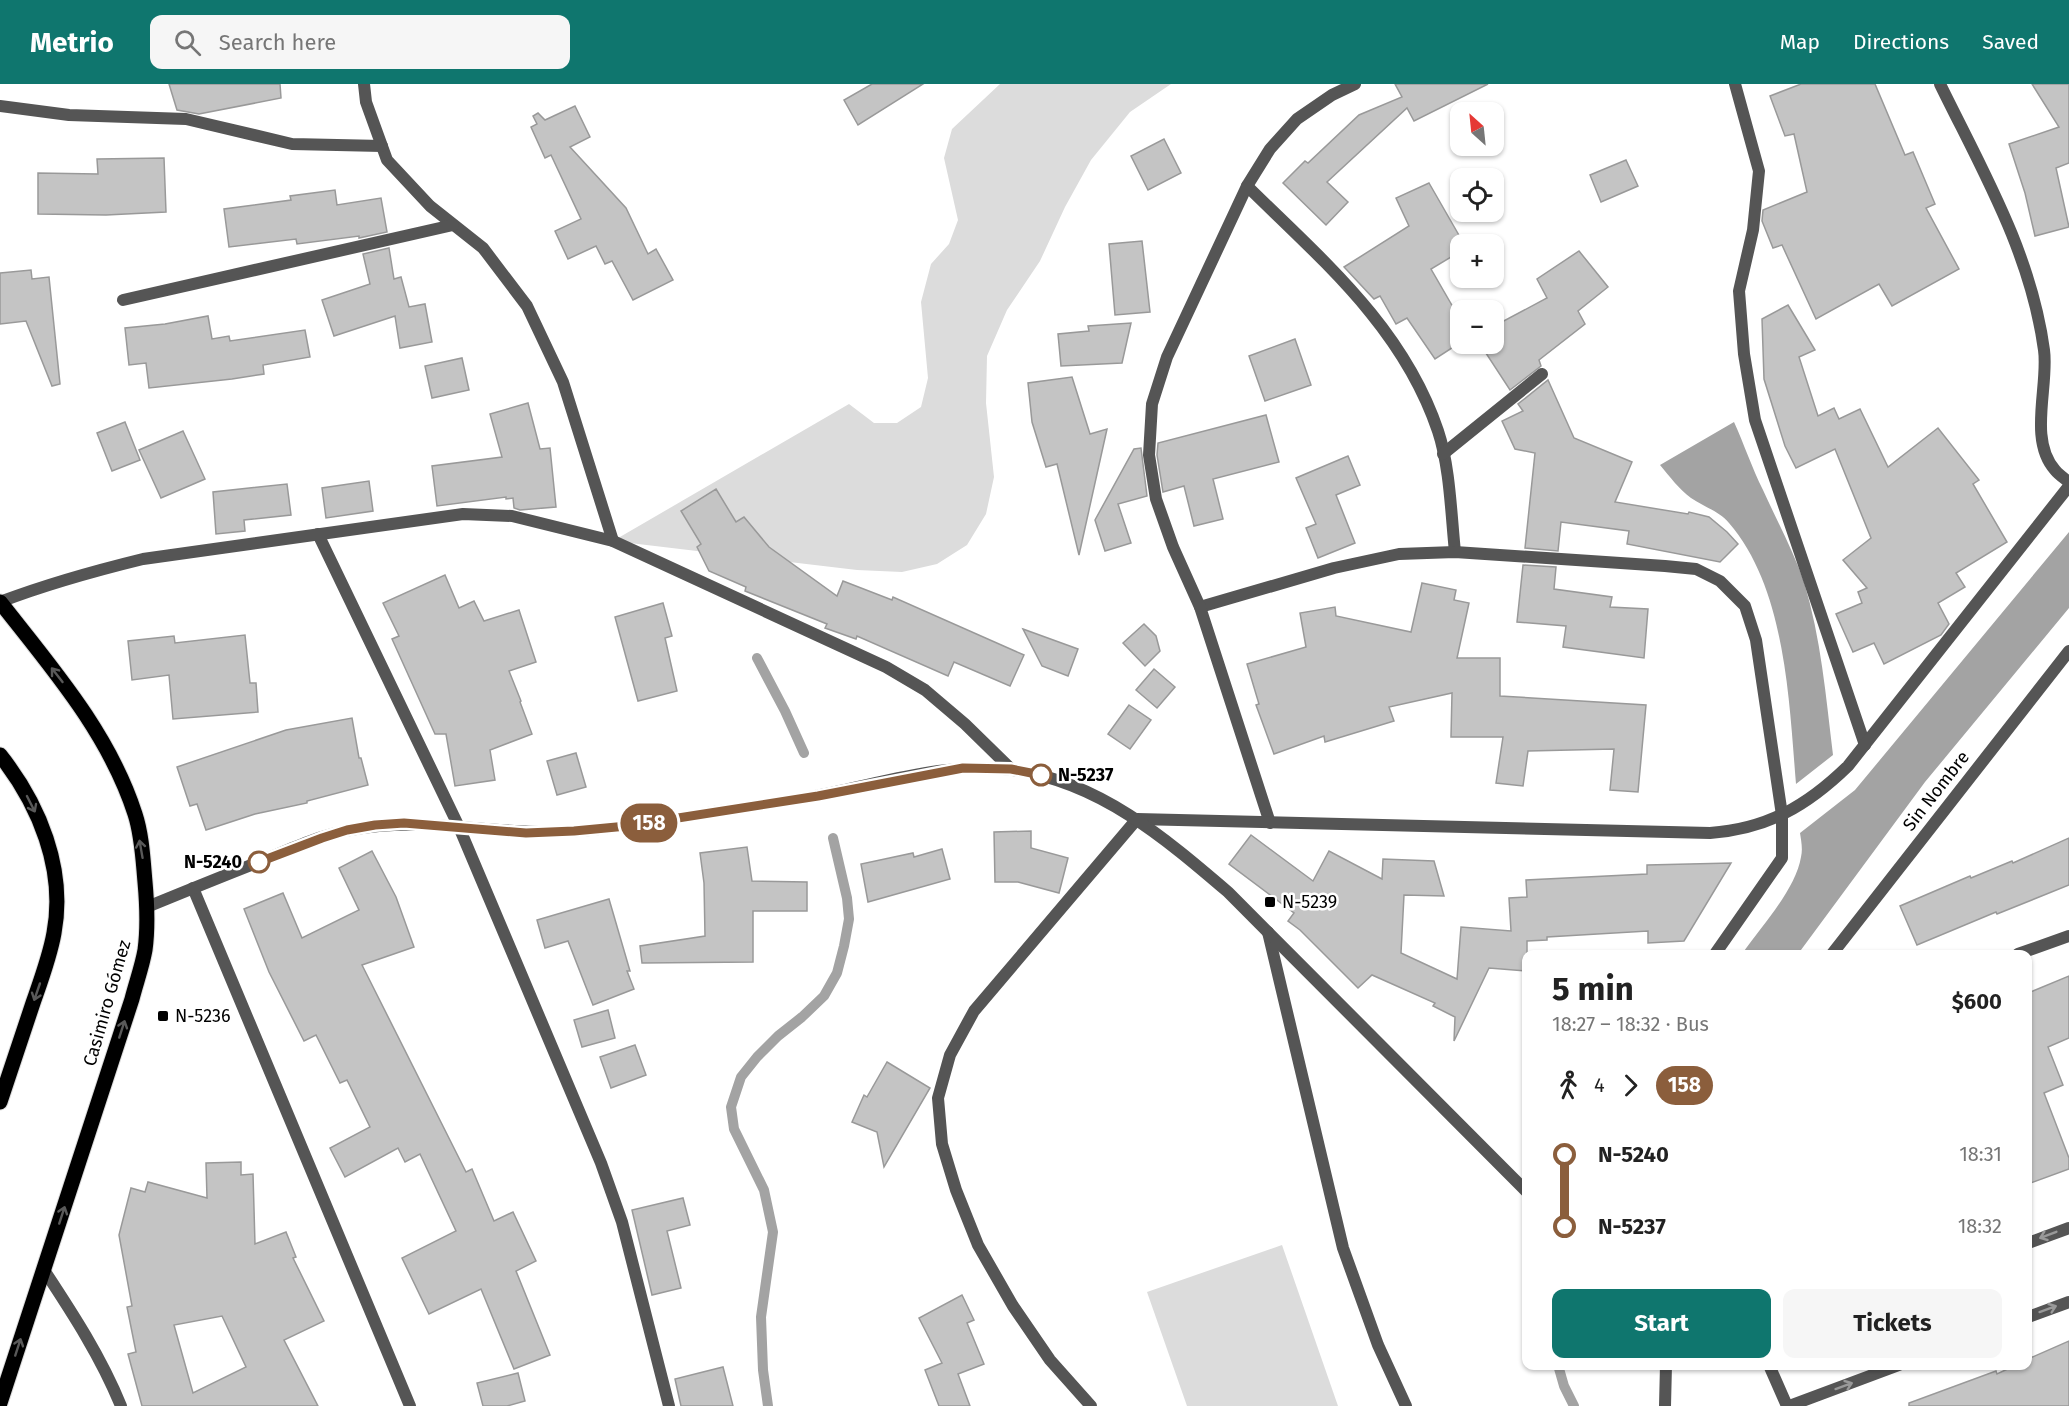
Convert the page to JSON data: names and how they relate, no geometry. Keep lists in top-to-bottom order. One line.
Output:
{"streets":{"main road":["Casimiro Gómez"],"street":["Sin Nombre"]},"places":{"other":["N-5237","N-5240"],"transit":["N-5239","N-5236"]},"lines":["bus line 158"],"north":"top left","page":{"header":"Metrio","search":"Search here","nav":["Map","Directions","Saved"],"on_map":"158","map_buttons":["+","−"],"heading":["5 min","18:27 – 18:32 · Bus","$600"],"legs":["4","158"],"list":[{"name":"N-5240","value":"18:31"},{"name":"N-5237","value":"18:32"}],"buttons":["Start","Tickets"]}}
